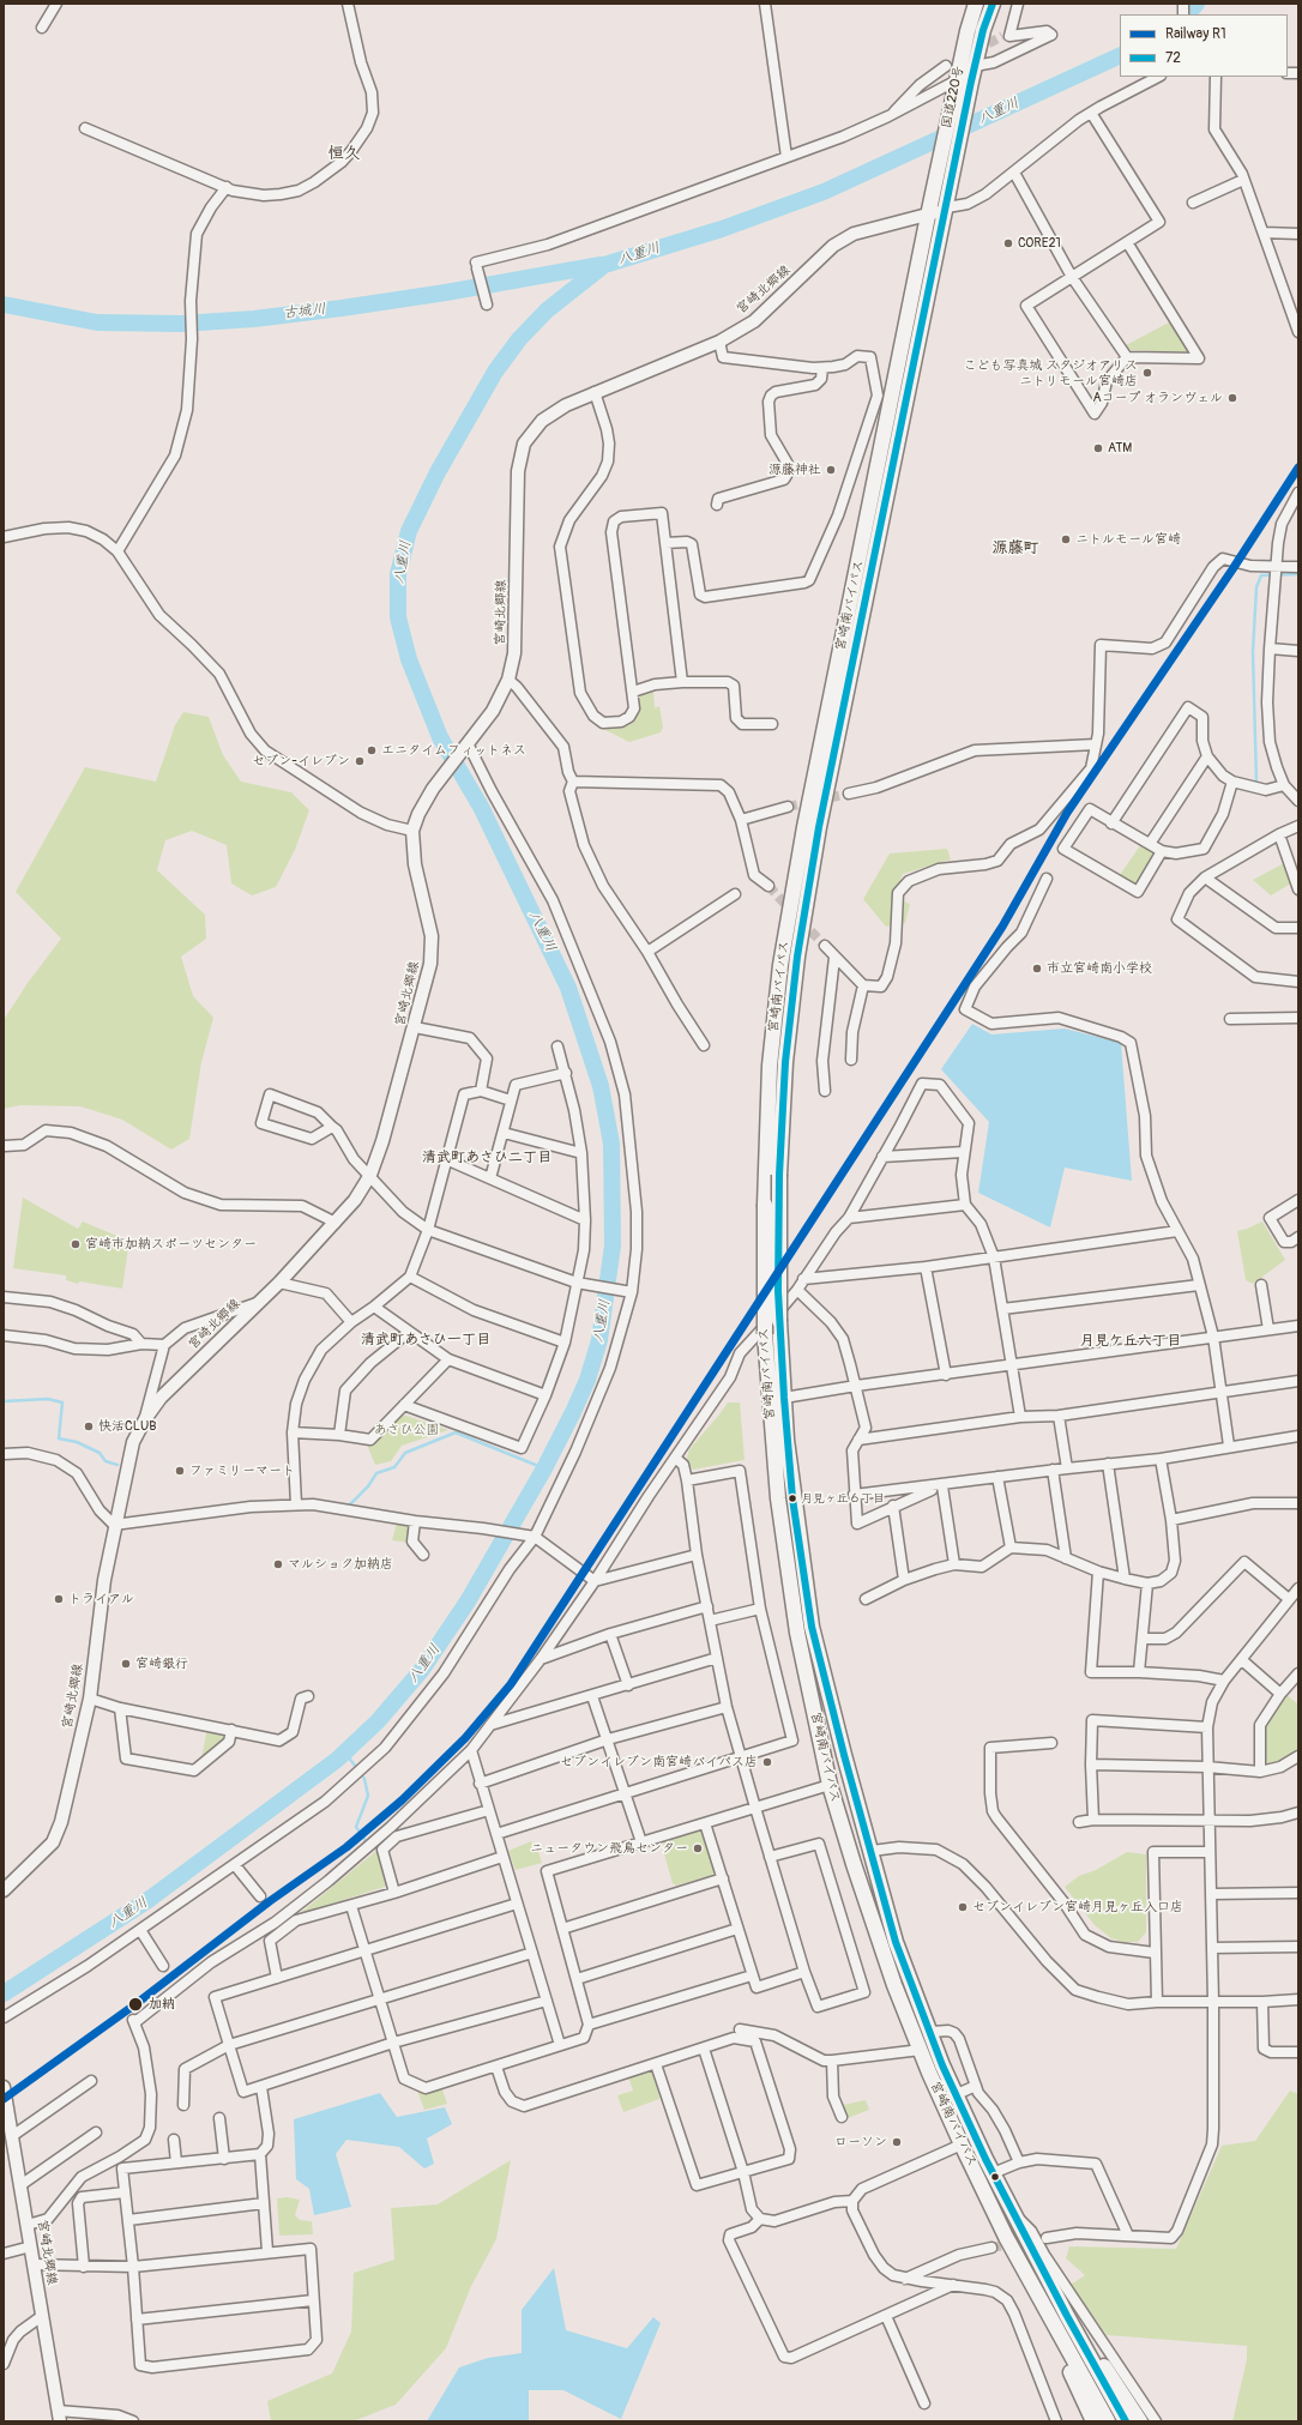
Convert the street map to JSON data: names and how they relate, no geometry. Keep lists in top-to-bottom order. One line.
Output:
{"streets":{"highway":["国道220号","宮崎南バイパス"],"main road":["宮崎北郷線"]},"crossings":[["国道220号","宮崎南バイパス"],["宮崎北郷線","宮崎南バイパス"]],"districts":["恒久","源藤町","清武町あさひ二丁目","清武町あさひ一丁目","月見ケ丘六丁目"],"water":["八重川","古城川"],"parks":["あさひ公園"],"places":["CORE21","こども写真城 スタジオアリス ニトリモール宮崎店","Aコープ オランヴェル","ATM","源藤神社","ニトルモール宮崎","エニタイムフィットネス","セブン-イレブン","市立宮崎南小学校","宮崎市加納スポーツセンター","快活CLUB","ファミリーマート","月見ヶ丘６丁目","マルショク加納店","トライアル","宮崎銀行","セブンイレブン南宮崎バイパス店","ニュータウン飛鳥センター","セブンイレブン宮崎月見ヶ丘入口店","加納","ローソン"],"lines":["transit line 72","rail line R1"],"legend":["Railway R1","72"]}
